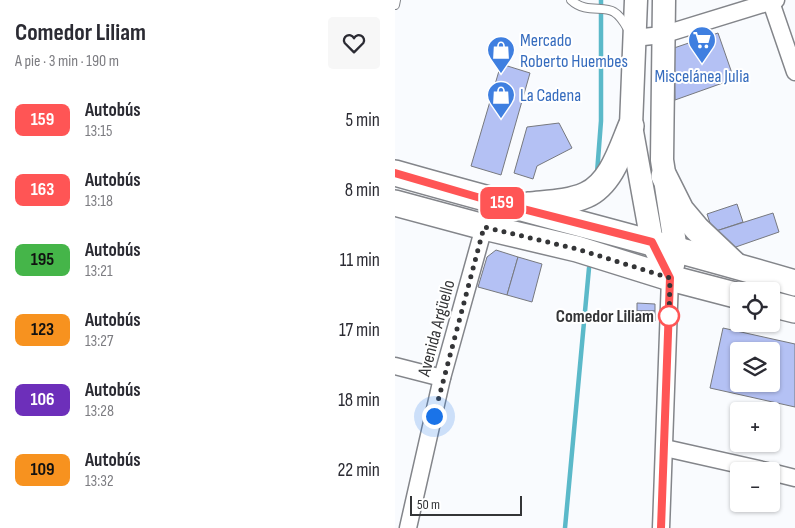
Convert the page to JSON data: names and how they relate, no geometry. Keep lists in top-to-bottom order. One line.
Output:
{"streets":{"street":["Avenida Argüello"]},"places":{"supermarket":["Miscelánea Julia"],"shop":["Mercado Roberto Huembes","La Cadena"],"other":["Comedor Liliam"]},"lines":["bus line 159"],"scale_bar":"50 m","page":{"heading":["Comedor Liliam","A pie · 3 min · 190 m"],"on_map":"159","list":[{"mark":"159","name":"Autobús","note":"13:15","value":"5 min"},{"mark":"163","name":"Autobús","note":"13:18","value":"8 min"},{"mark":"195","name":"Autobús","note":"13:21","value":"11 min"},{"mark":"123","name":"Autobús","note":"13:27","value":"17 min"},{"mark":"106","name":"Autobús","note":"13:28","value":"18 min"},{"mark":"109","name":"Autobús","note":"13:32","value":"22 min"}],"map_buttons":["+","−"],"scale":"50 m"}}
